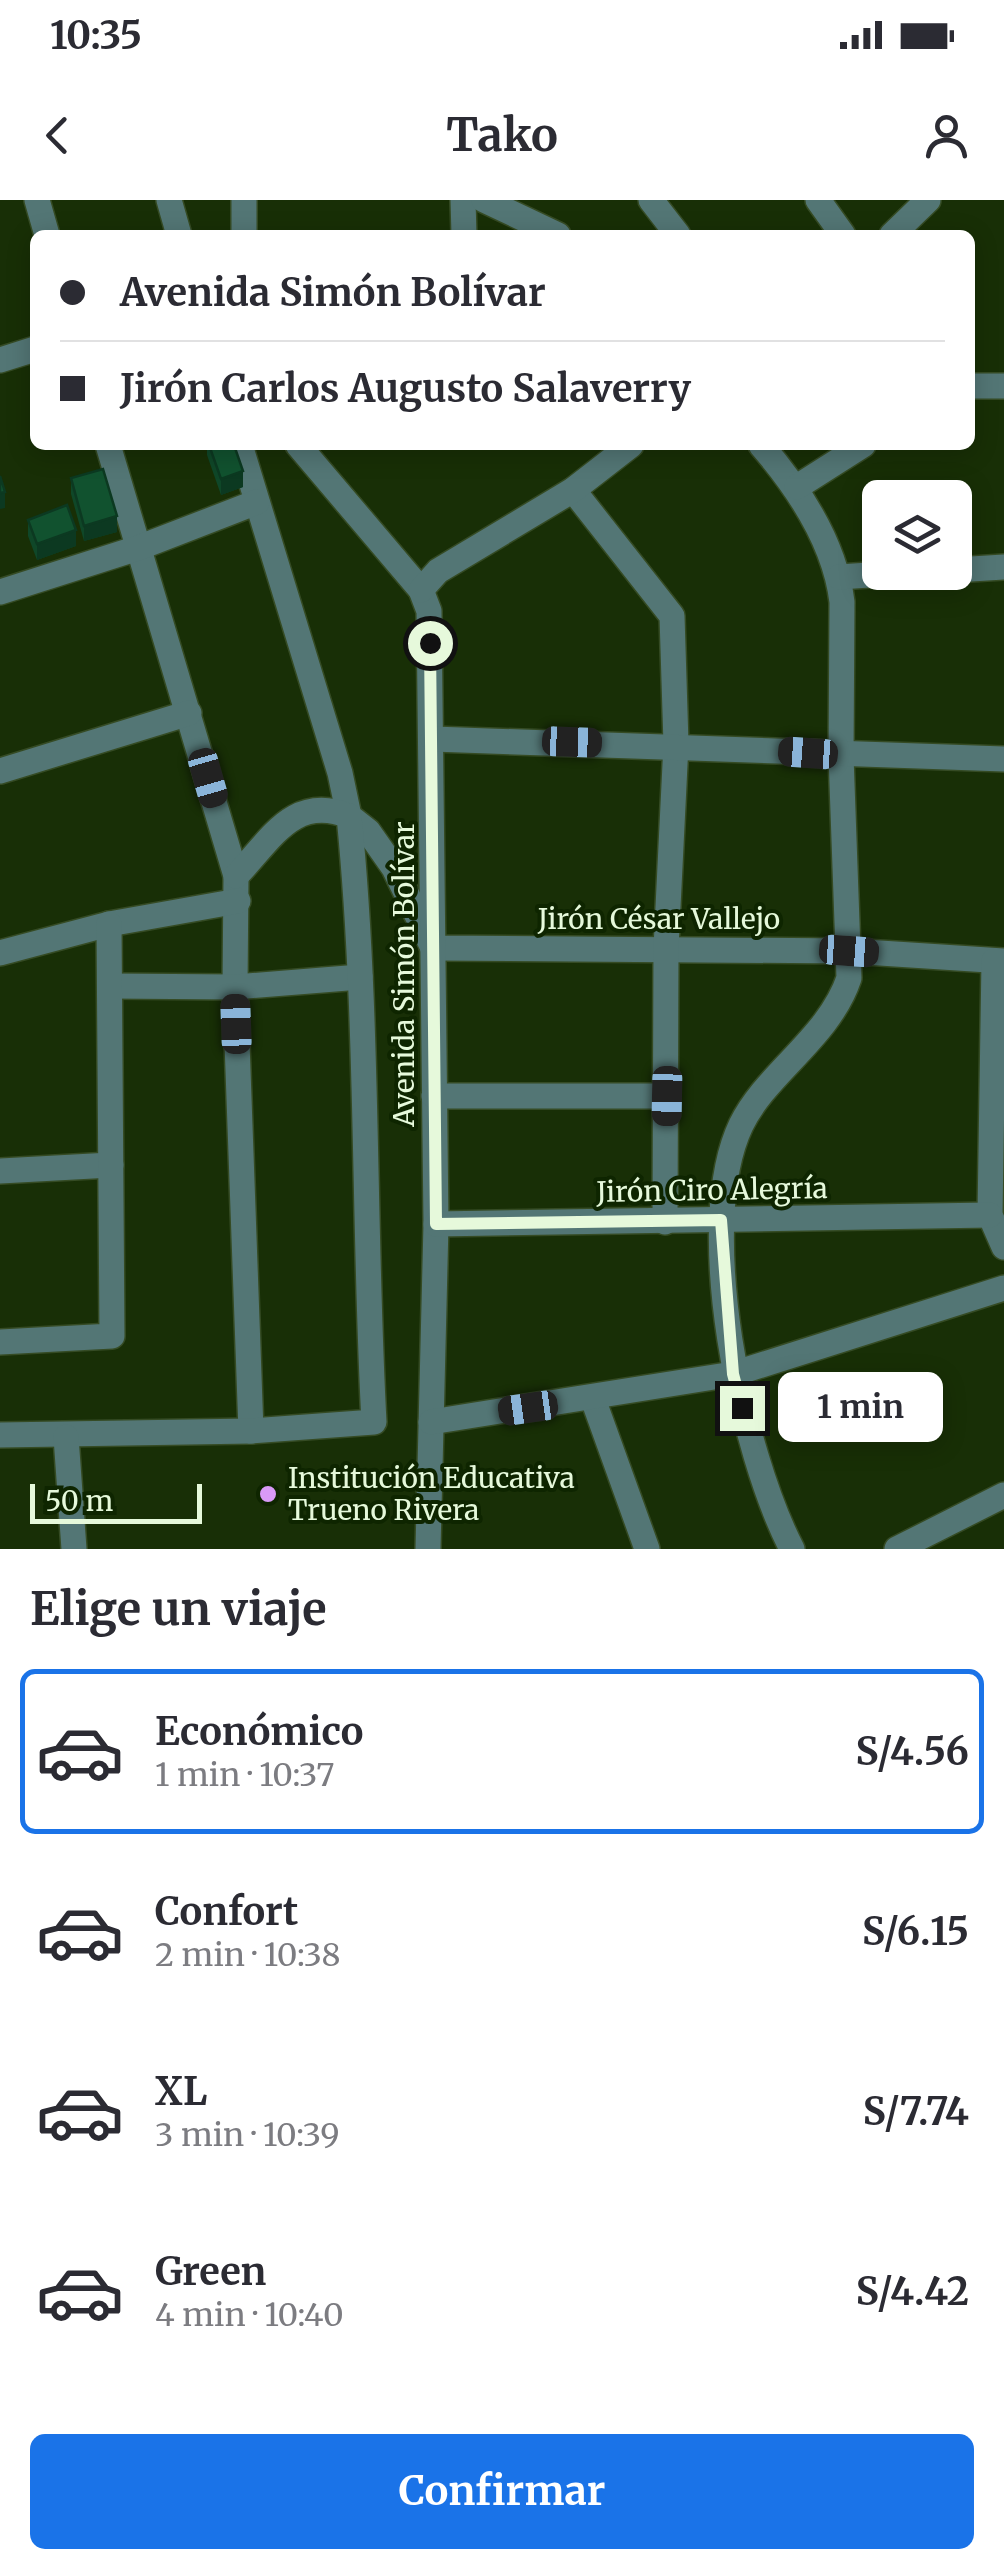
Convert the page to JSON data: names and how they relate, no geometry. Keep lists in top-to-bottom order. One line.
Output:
{"streets":{"street":["Jirón César Vallejo","Avenida Simón Bolívar","Jirón Ciro Alegría"]},"crossings":[["Jirón César Vallejo","Avenida Simón Bolívar"],["Avenida Simón Bolívar","Jirón Ciro Alegría"]],"places":["Institución Educativa Trueno Rivera"],"scale_bar":"50 m","page":{"status":"10:35","header":"Tako","banner":["Avenida Simón Bolívar","Jirón Carlos Augusto Salaverry"],"bubble":"1 min","scale":"50 m","heading":"Elige un viaje","list":[{"name":"Económico","note":"1 min · 10:37","value":"S/4.56"},{"name":"Confort","note":"2 min · 10:38","value":"S/6.15"},{"name":"XL","note":"3 min · 10:39","value":"S/7.74"},{"name":"Green","note":"4 min · 10:40","value":"S/4.42"}],"buttons":"Confirmar"}}
